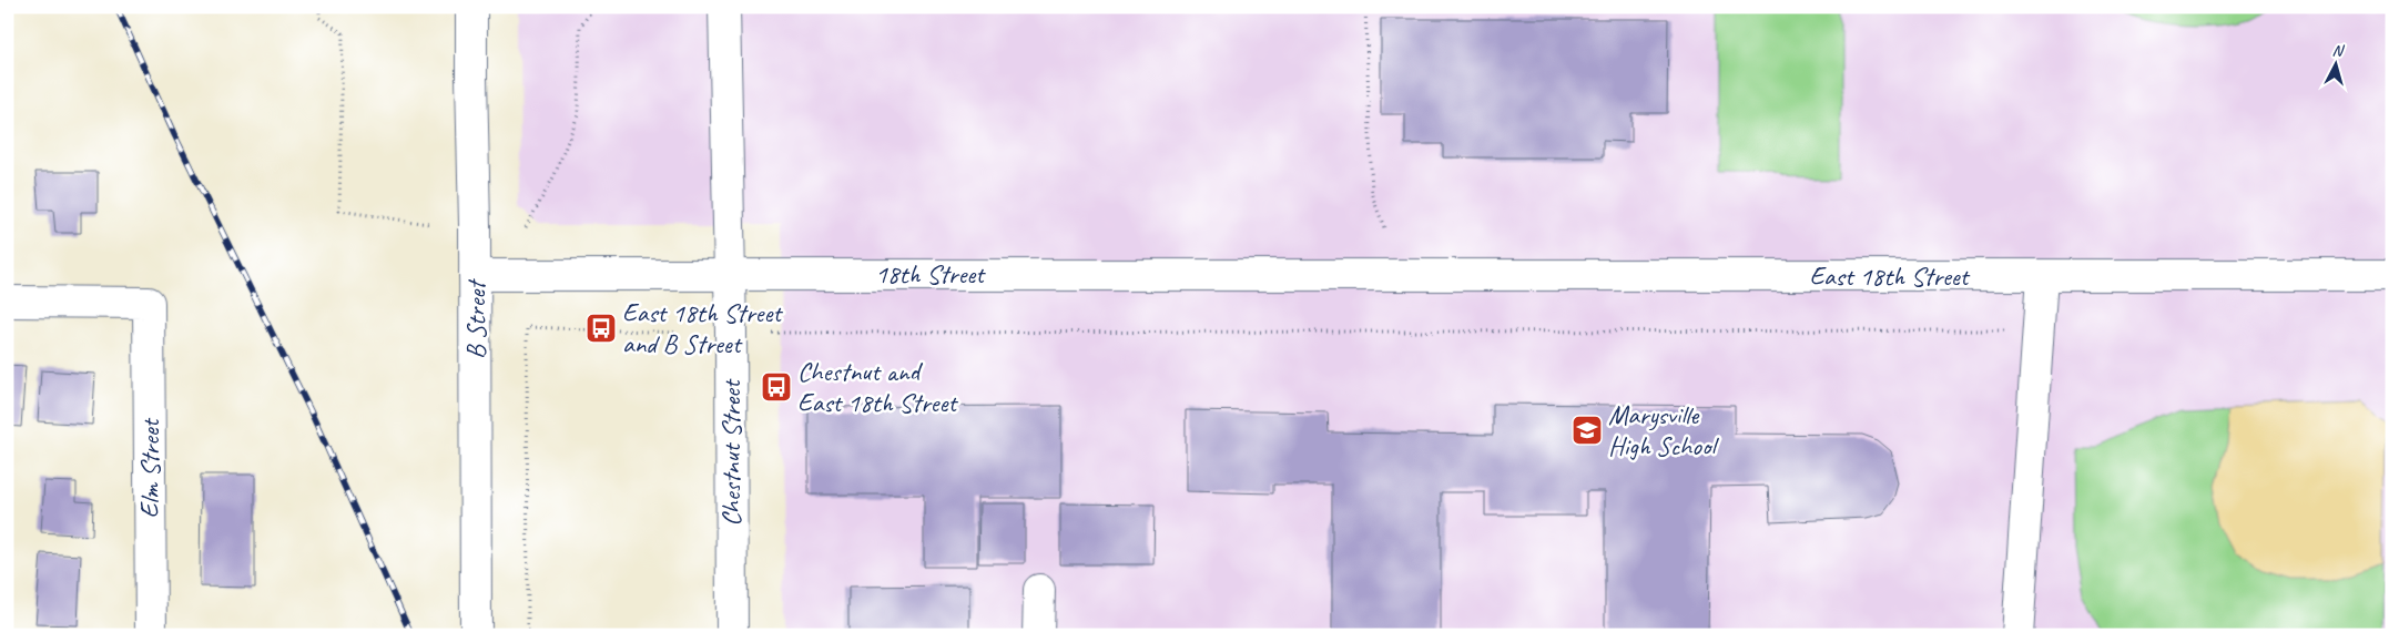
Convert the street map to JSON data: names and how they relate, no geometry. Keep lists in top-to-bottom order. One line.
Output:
{"streets":{"main road":["18th Street","East 18th Street","B Street","Chestnut Street","Elm Street"]},"crossings":[["18th Street","East 18th Street"],["18th Street","B Street"],["18th Street","Chestnut Street"]],"places":{"bus stop":["East 18th Street and B Street","Chestnut and East 18th Street"],"school or university":["Marysville High School"]},"north":"top"}
